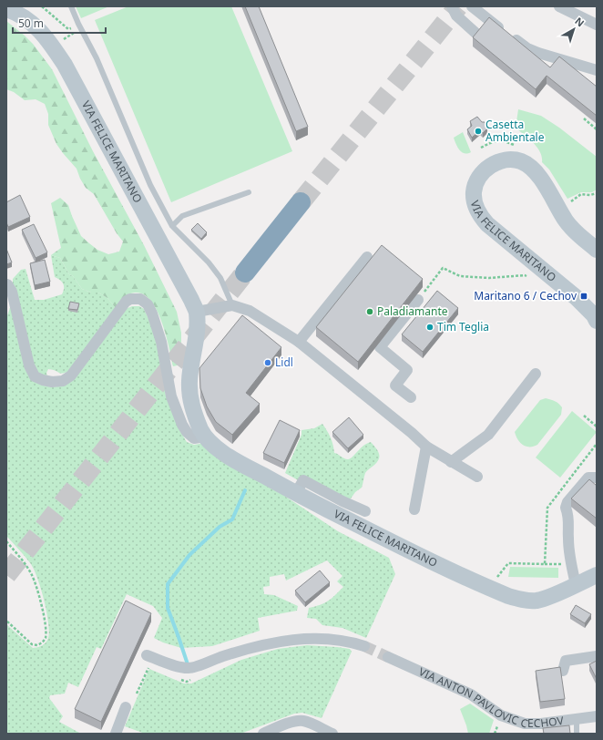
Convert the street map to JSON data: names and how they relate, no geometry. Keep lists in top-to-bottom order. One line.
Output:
{"streets":{"street":["VIA FELICE MARITANO","VIA ANTON PAVLOVIC CECHOV"]},"places":{"other":["Casetta Ambientale","Paladiamante","Tim Teglia","Lidl"],"transit":["Maritano 6 / Cechov"]},"scale_bar":"50 m","north":"top right"}
